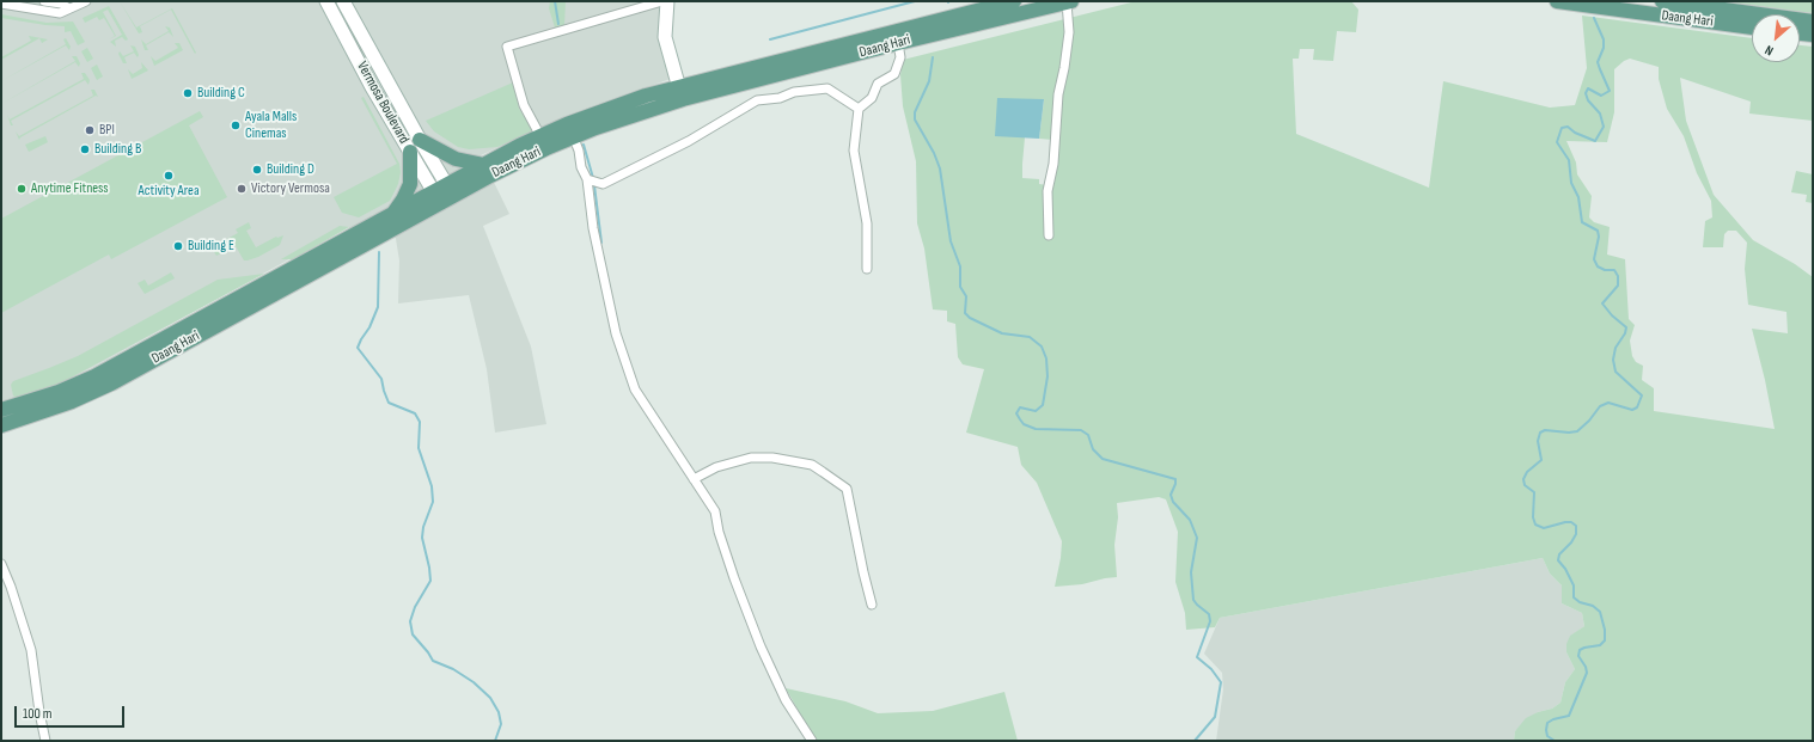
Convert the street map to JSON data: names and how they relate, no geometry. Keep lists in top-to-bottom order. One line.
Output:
{"streets":{"main road":["Daang Hari","Vermosa Boulevard"]},"crossings":[["Daang Hari","Vermosa Boulevard"]],"places":["Building C","Ayala Malls Cinemas","BPI","Building B","Building D","Activity Area","Anytime Fitness","Victory Vermosa","Building E"],"scale_bar":"100 m","north":"bottom left"}
